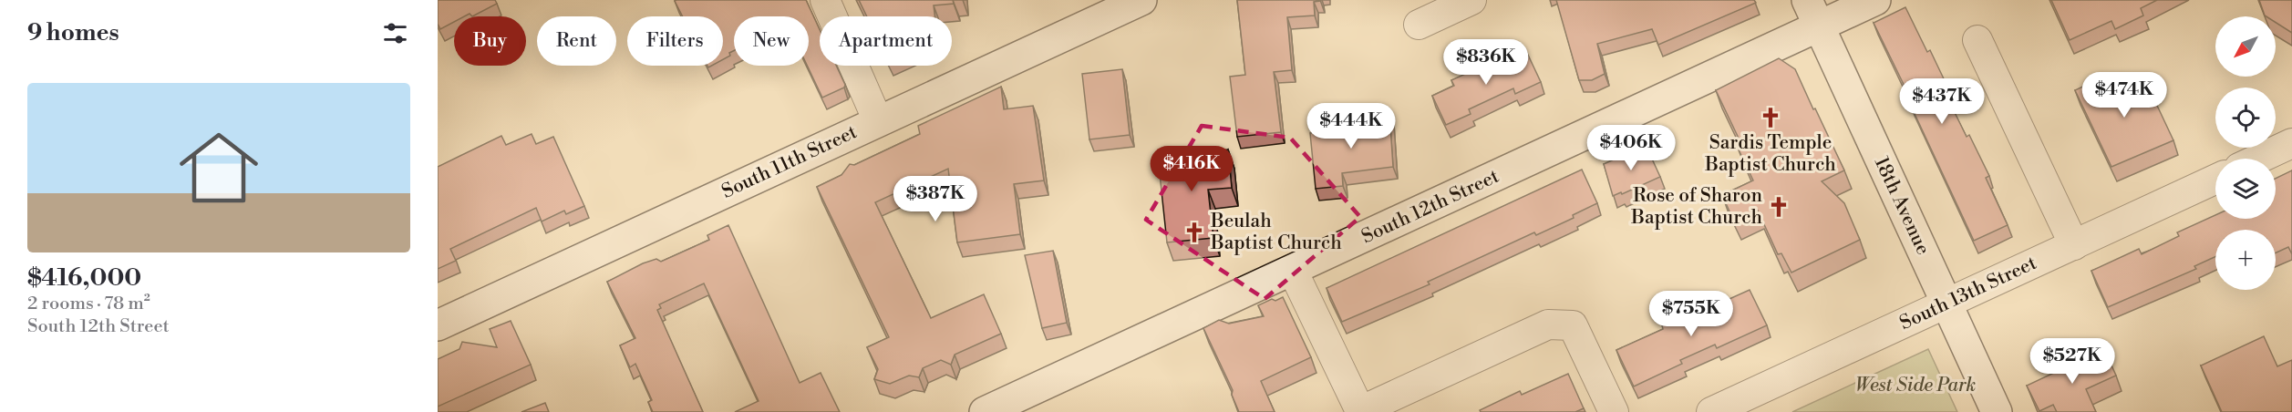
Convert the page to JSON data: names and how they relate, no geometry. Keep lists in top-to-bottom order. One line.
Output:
{"streets":{"street":["South 11th Street","18th Avenue","South 12th Street","South 13th Street"]},"crossings":[["18th Avenue","South 12th Street"],["18th Avenue","South 13th Street"]],"parks":["West Side Park"],"places":{"church":["Sardis Temple Baptist Church","Rose of Sharon Baptist Church","Beulah Baptist Church"]},"north":"bottom left","page":{"heading":"9 homes","map_buttons":"+","chip":["Buy","Rent","Filters","New","Apartment"],"price":["$836K","$474K","$437K","$444K","$406K","$416K","$387K","$755K","$527K"],"list":[{"name":"$416,000","note":"2 rooms · 78 m² · South 12th Street"}]}}
